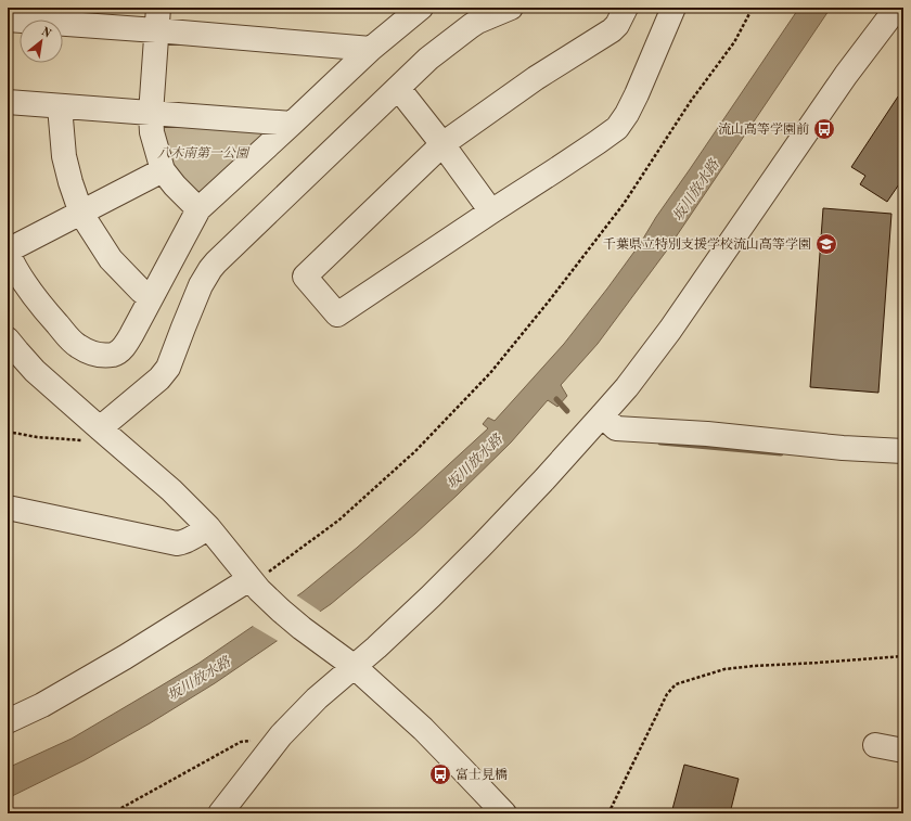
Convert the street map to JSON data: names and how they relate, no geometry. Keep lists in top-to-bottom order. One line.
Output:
{"water":["坂川放水路"],"parks":["八木南第一公園"],"places":{"bus stop":["流山高等学園前","富士見橋"],"school or university":["千葉県立特別支援学校流山高等学園"]},"north":"top right"}
